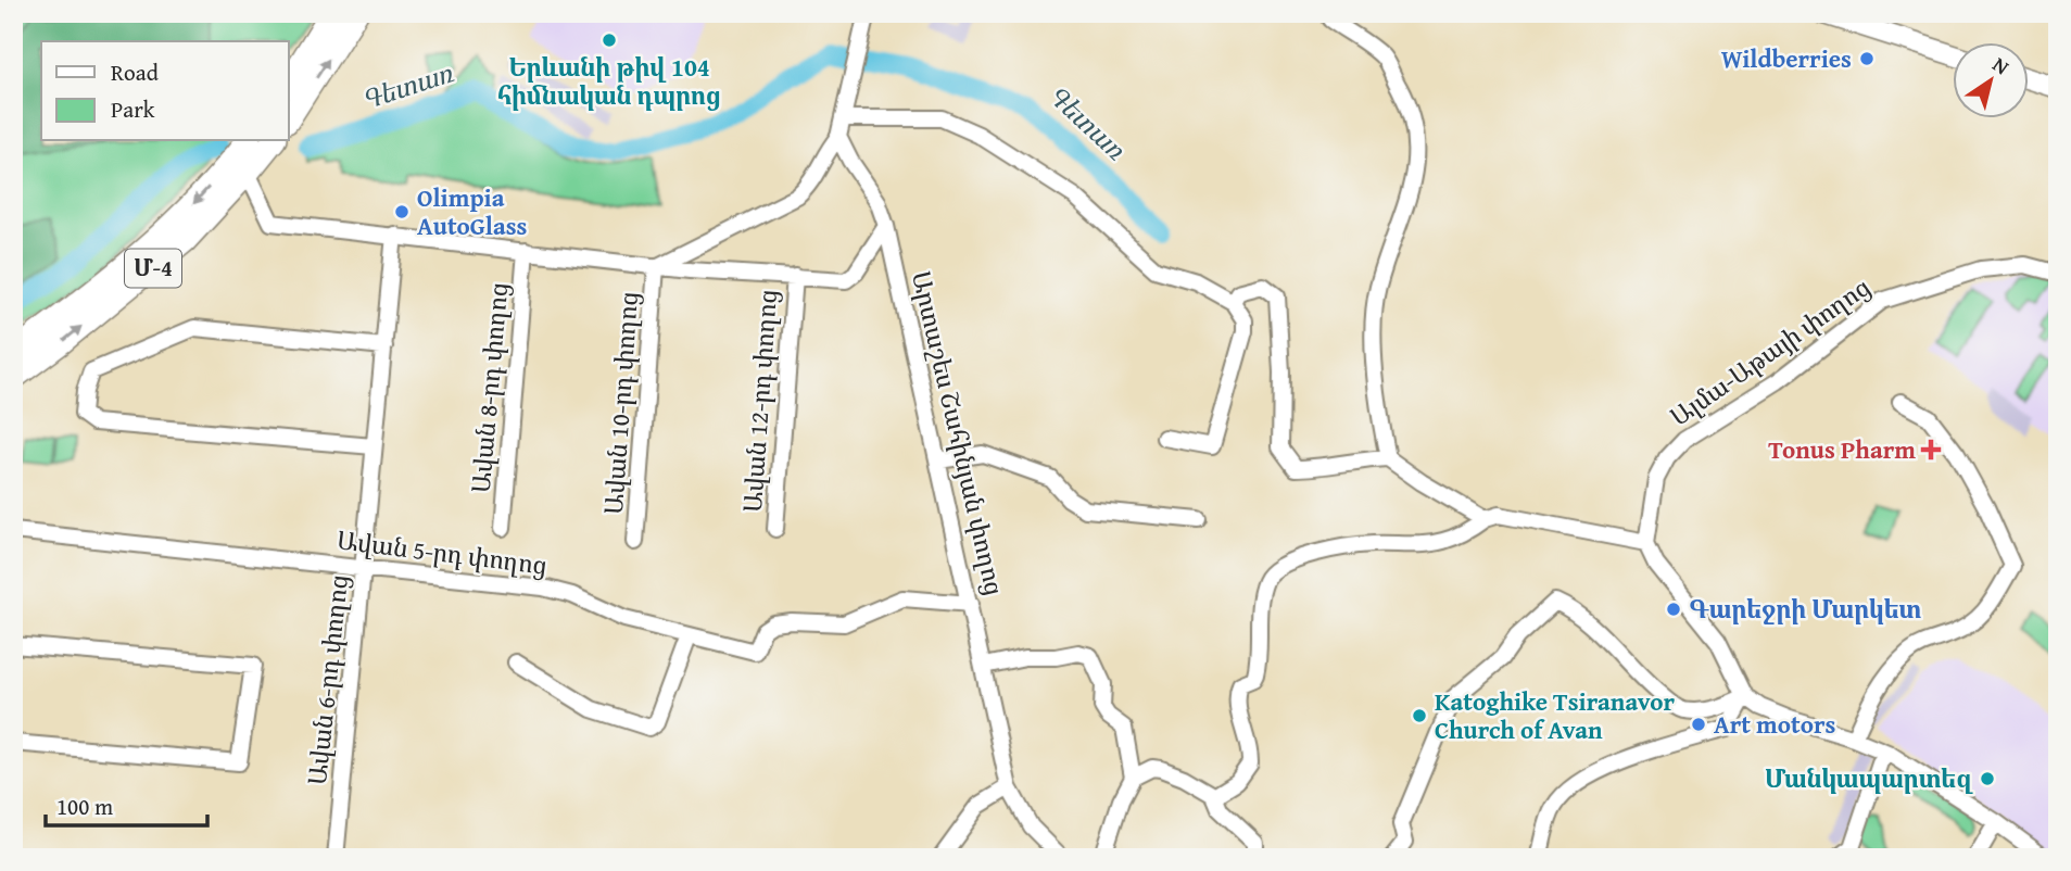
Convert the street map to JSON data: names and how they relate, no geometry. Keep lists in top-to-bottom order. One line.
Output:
{"streets":{"highway":["Մ-4"],"street":["Ալմա-Աթայի փողոց","Ավան 8-րդ փողոց","Ավան 12-րդ փողոց","Ավան 10-րդ փողոց","Արտաշես Շահինյան փողոց","Ավան 5-րդ փողոց","Ավան 6-րդ փողոց"]},"crossings":[["Արտաշես Շահինյան փողոց","Ավան 5-րդ փողոց"],["Ավան 5-րդ փողոց","Ավան 6-րդ փողոց"]],"water":["Գետառ"],"places":{"other":["Երևանի թիվ 104 հիմնական դպրոց","Wildberries","Olimpia AutoGlass","Գարեջրի Մարկետ","Katoghike Tsiranavor Church of Avan","Art motors","Մանկապարտեզ"],"health":["Tonus Pharm"]},"legend":["Road","Park"],"scale_bar":"100 m","north":"top right"}
